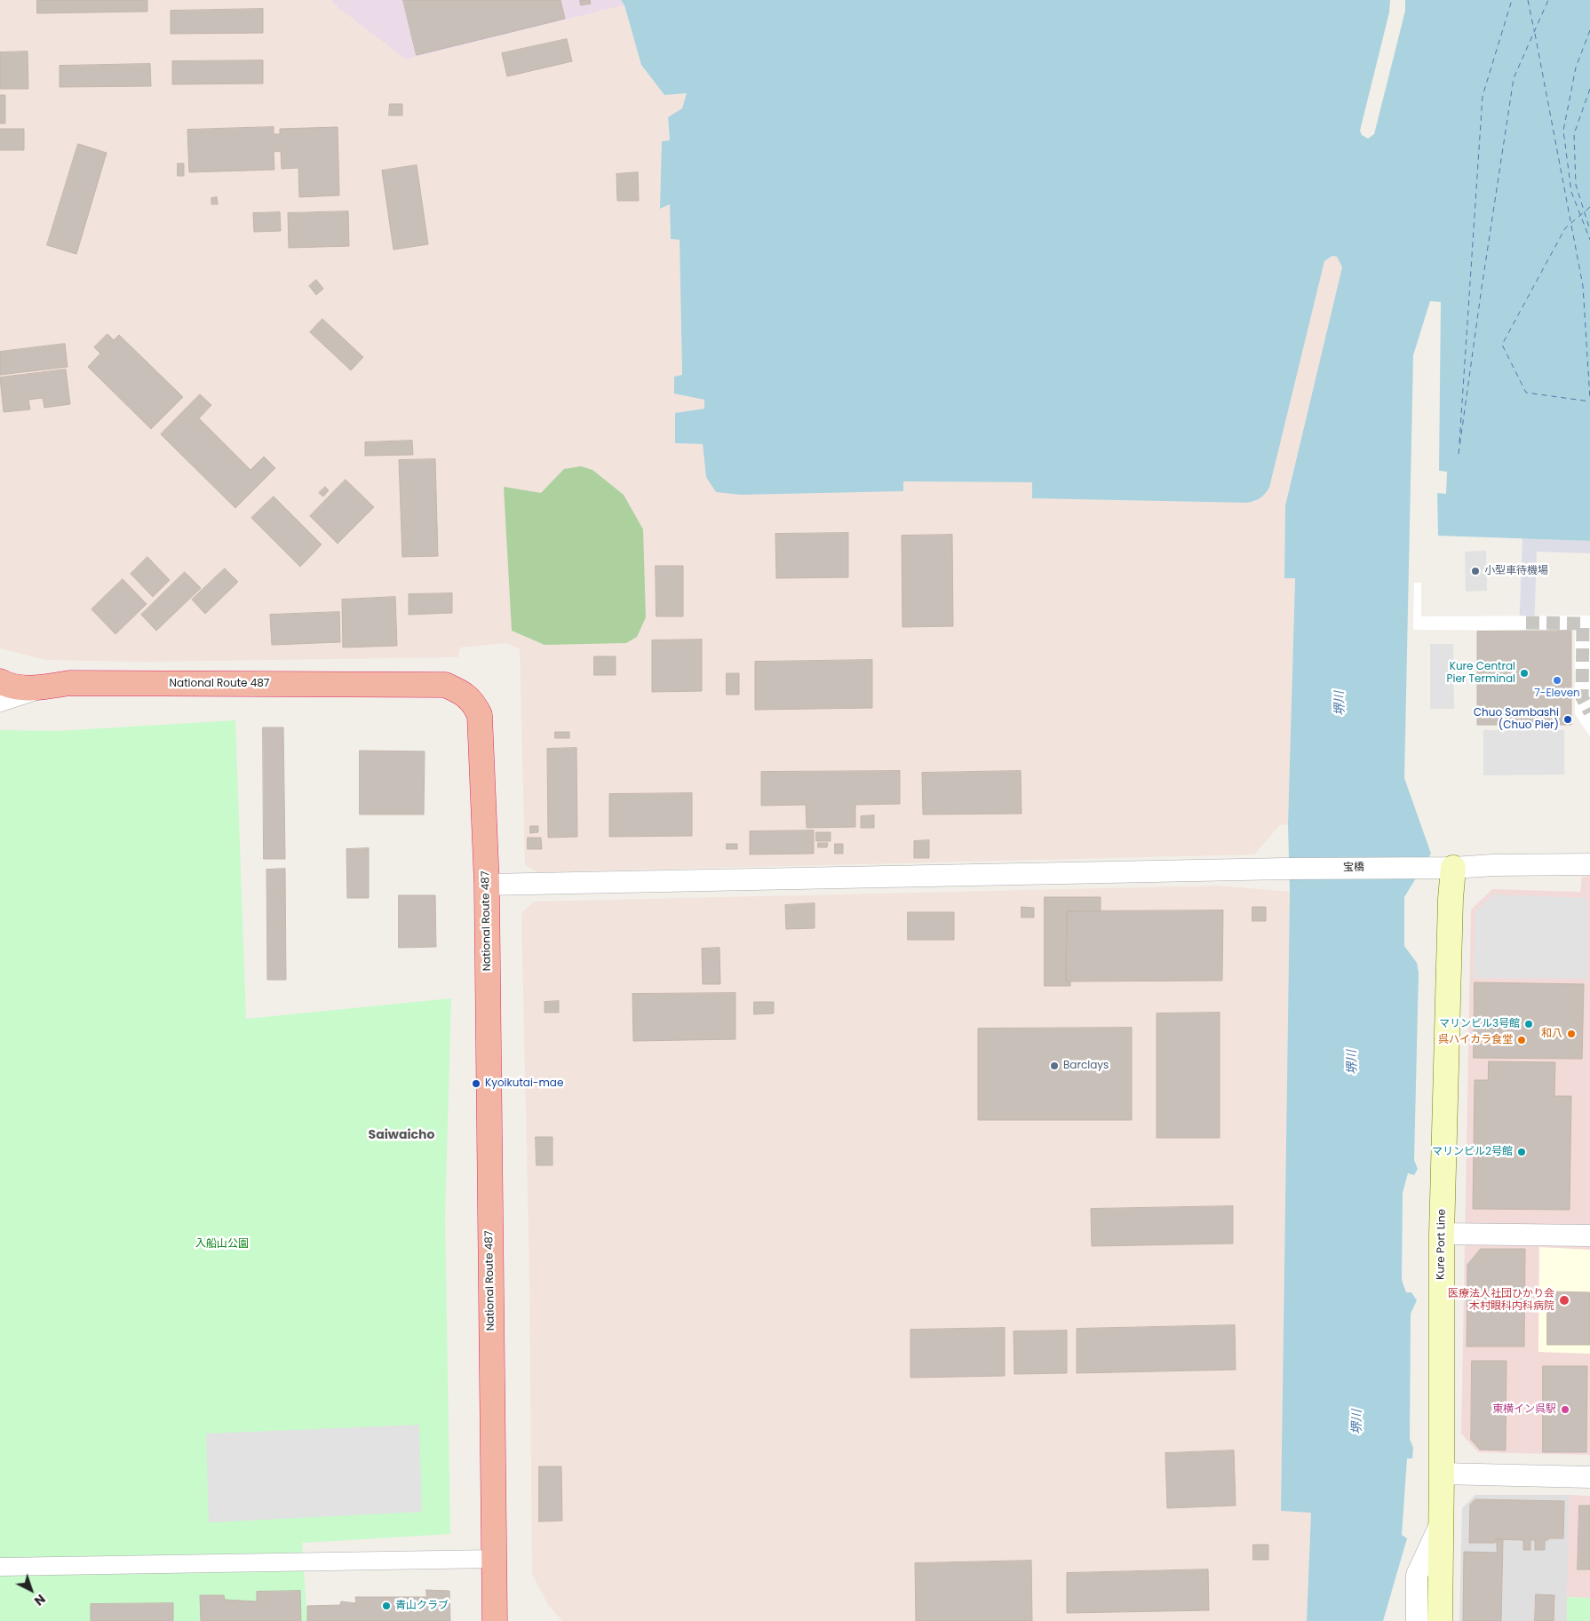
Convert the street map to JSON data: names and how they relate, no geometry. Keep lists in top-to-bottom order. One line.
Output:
{"streets":{"highway":["National Route 487"],"main road":["Kure Port Line"],"street":["宝橋"]},"crossings":[["National Route 487","宝橋"],["宝橋","Kure Port Line"]],"districts":["Saiwaicho"],"water":["堺川"],"parks":["入船山公園"],"places":["小型車待機場","Kure Central Pier Terminal","7-Eleven","Chuo Sambashi (Chuo Pier)","マリンビル3号館","和八","呉ハイカラ食堂","Barclays","Kyoikutai-mae","マリンビル2号館","医療法人社団ひかり会 木村眼科内科病院","東横イン呉駅","青山クラブ"],"north":"bottom right"}
